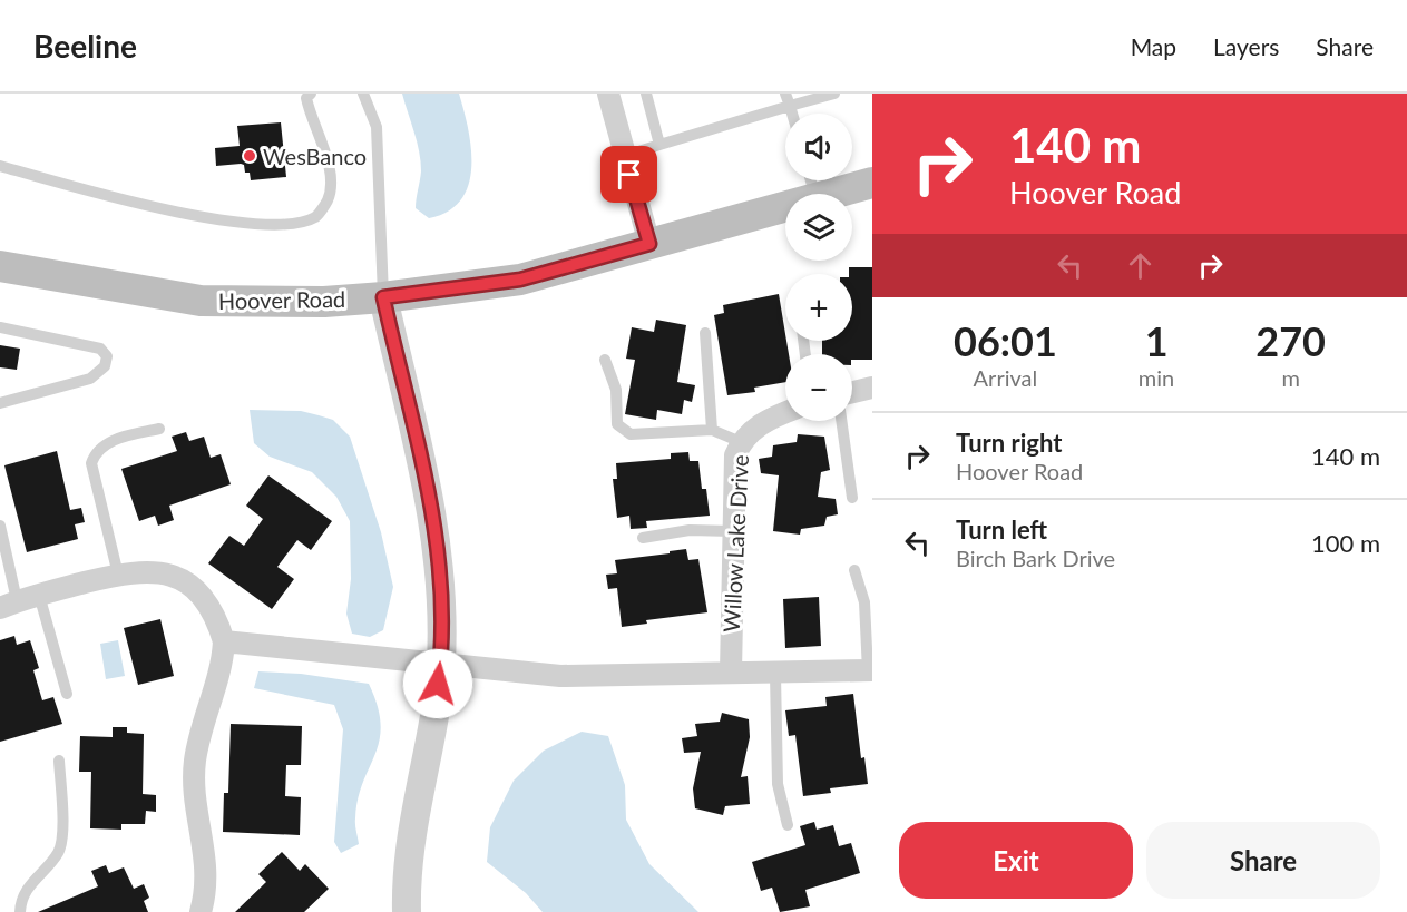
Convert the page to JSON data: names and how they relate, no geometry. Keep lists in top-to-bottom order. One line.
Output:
{"streets":{"main road":["Hoover Road"],"street":["Willow Lake Drive"]},"places":["WesBanco"],"page":{"header":"Beeline","nav":["Map","Layers","Share"],"turn":["140 m","Hoover Road"],"map_buttons":["+","−"],"eta":["06:01","Arrival","1","min","270","m"],"list":[{"name":"Turn right","note":"Hoover Road","value":"140 m"},{"name":"Turn left","note":"Birch Bark Drive","value":"100 m"}],"buttons":["Exit","Share"]}}
